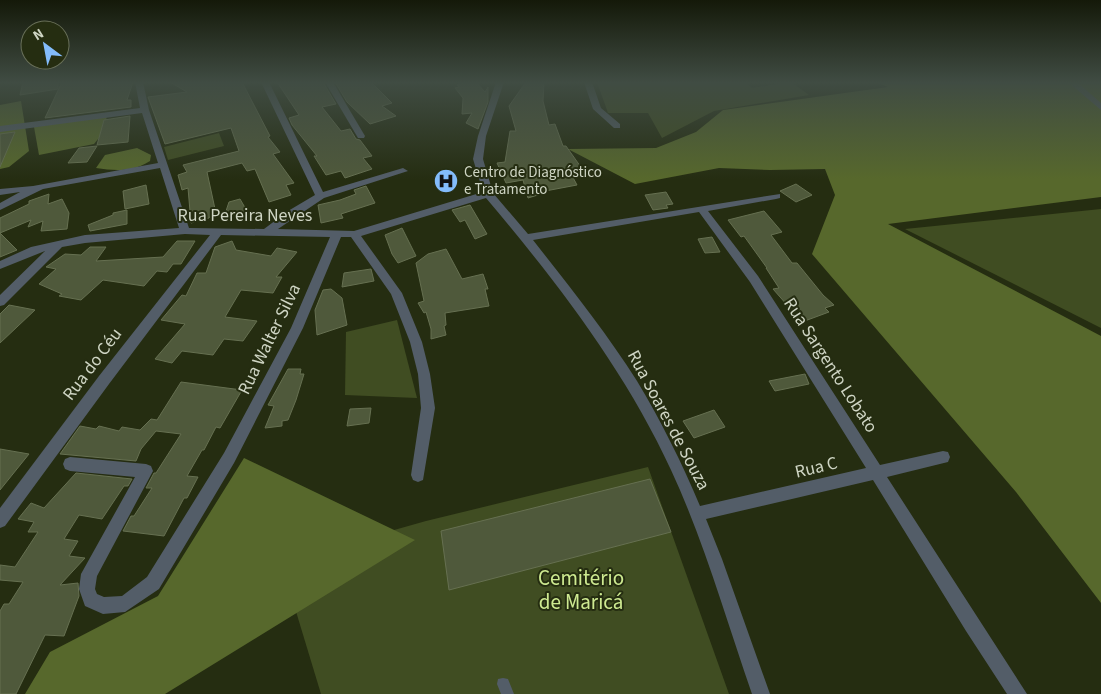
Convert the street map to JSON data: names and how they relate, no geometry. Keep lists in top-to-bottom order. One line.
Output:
{"streets":{"street":["Rua Pereira Neves","Rua Walter Silva","Rua do Céu","Rua Sargento Lobato","Rua Soares de Souza","Rua C"]},"crossings":[["Rua Pereira Neves","Rua Walter Silva"],["Rua Pereira Neves","Rua do Céu"],["Rua Pereira Neves","Rua Soares de Souza"],["Rua Sargento Lobato","Rua C"],["Rua Soares de Souza","Rua C"]],"parks":["Cemitério de Maricá"],"places":{"hospital":["Centro de Diagnóstico e Tratamento"]},"north":"top left"}
